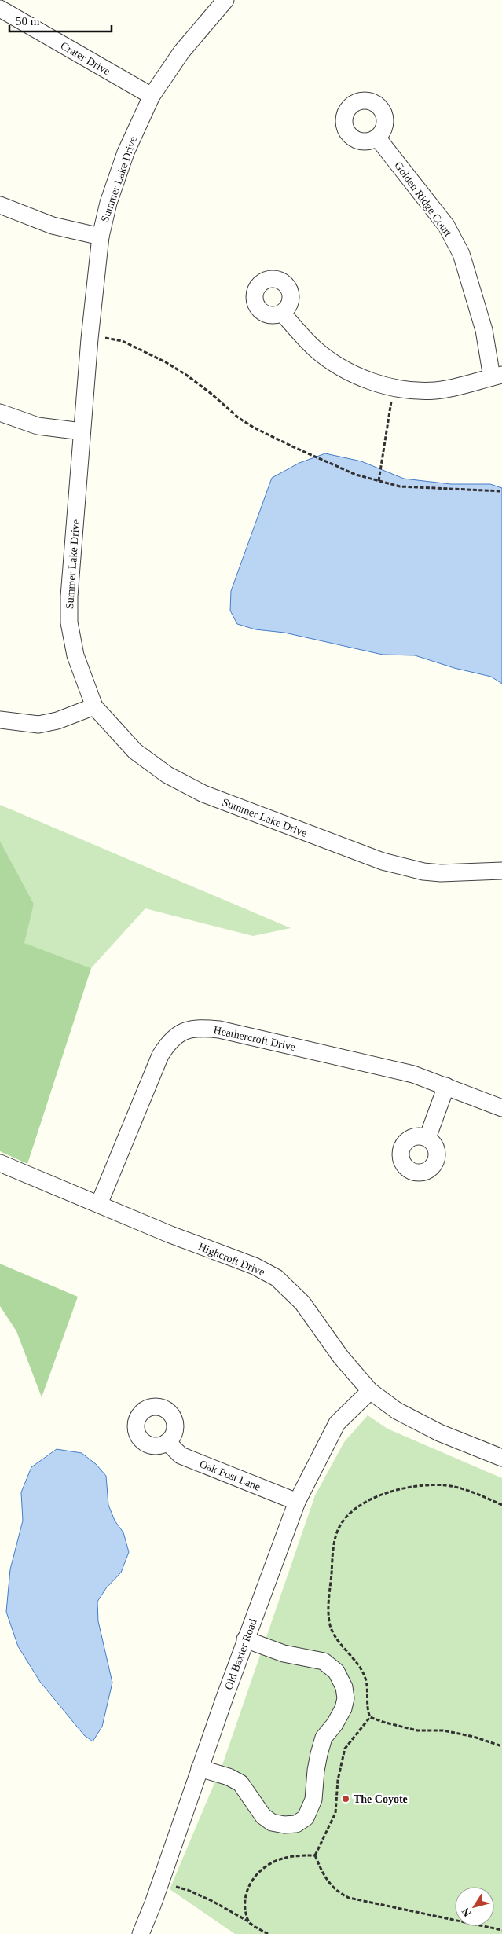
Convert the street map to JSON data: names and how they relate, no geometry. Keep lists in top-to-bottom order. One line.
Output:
{"streets":{"street":["Crater Drive","Summer Lake Drive","Golden Ridge Court","Heathercroft Drive","Highcroft Drive","Oak Post Lane","Old Baxter Road"]},"crossings":[["Crater Drive","Summer Lake Drive"],["Heathercroft Drive","Highcroft Drive"],["Highcroft Drive","Old Baxter Road"],["Oak Post Lane","Old Baxter Road"]],"places":["The Coyote"],"scale_bar":"50 m","north":"bottom left"}
